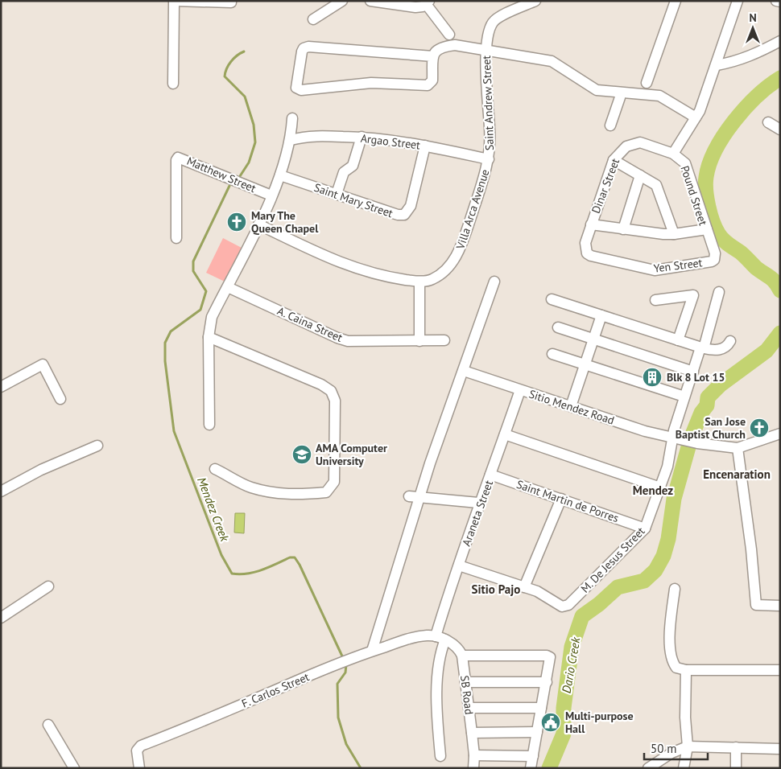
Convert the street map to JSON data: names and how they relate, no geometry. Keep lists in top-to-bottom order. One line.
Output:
{"streets":{"street":["Saint Andrew Street","Argao Street","Matthew Street","Dinar Street","Pound Street","Saint Mary Street","Villa Arca Avenue","Yen Street","A. Caina Street","Sitio Mendez Road","Saint Martin de Porres","Araneta Street","M. De Jesus Street","F. Carlos Street","SB Road"]},"crossings":[["Saint Andrew Street","Argao Street"],["Saint Andrew Street","Villa Arca Avenue"],["Argao Street","Saint Mary Street"],["Argao Street","Villa Arca Avenue"],["Dinar Street","Pound Street"],["Dinar Street","Yen Street"],["Pound Street","Yen Street"],["Sitio Mendez Road","Araneta Street"],["Sitio Mendez Road","M. De Jesus Street"],["Saint Martin de Porres","Araneta Street"],["Saint Martin de Porres","M. De Jesus Street"],["Araneta Street","F. Carlos Street"]],"districts":["Encenaration","Mendez","Sitio Pajo"],"water":["Mendez Creek","Dario Creek"],"places":{"church":["Mary The Queen Chapel","San Jose Baptist Church"],"building":["Blk 8 Lot 15"],"school or university":["AMA Computer University"],"public building":["Multi-purpose Hall"]},"scale_bar":"50 m","north":"top"}
